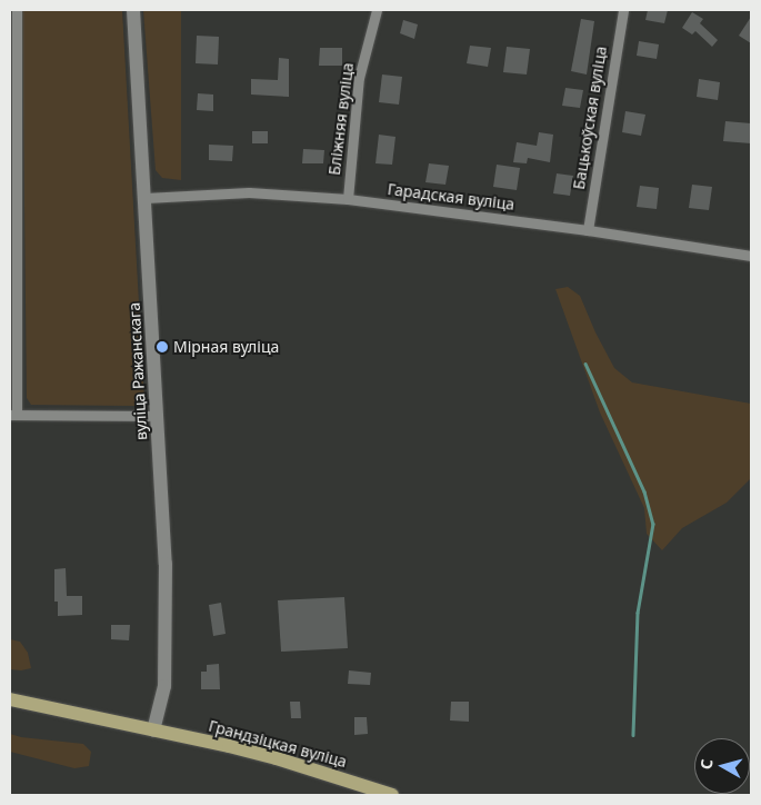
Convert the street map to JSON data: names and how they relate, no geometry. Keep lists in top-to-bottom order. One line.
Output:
{"streets":{"main road":["Грандзіцкая вуліца"],"street":["Бацькоўская вуліца","Бліжняя вуліца","Гарадская вуліца","вуліца Ражанскага"]},"crossings":[["Бацькоўская вуліца","Гарадская вуліца"],["Бліжняя вуліца","Гарадская вуліца"],["Гарадская вуліца","вуліца Ражанскага"],["вуліца Ражанскага","Грандзіцкая вуліца"]],"places":["Мірная вуліца"],"north":"left"}
